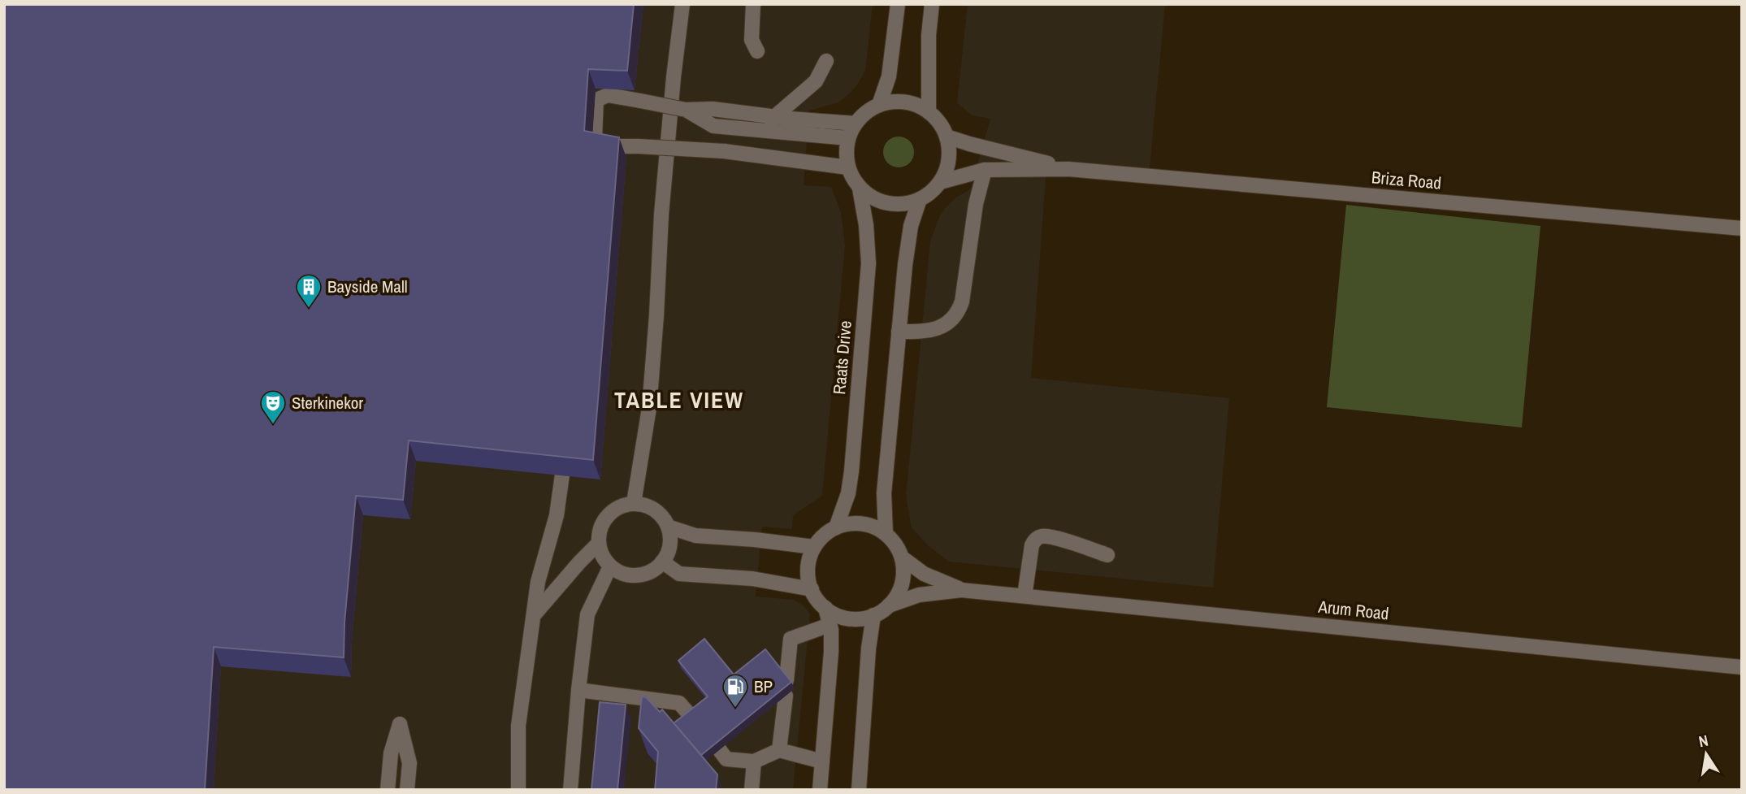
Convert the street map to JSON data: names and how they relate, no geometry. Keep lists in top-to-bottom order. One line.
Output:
{"streets":{"street":["Briza Road","Raats Drive","Arum Road"]},"crossings":[["Briza Road","Raats Drive"],["Raats Drive","Arum Road"]],"districts":["TABLE VIEW"],"places":{"building":["Bayside Mall"],"theatre":["Sterkinekor"],"fuel station":["BP"]},"north":"top"}
